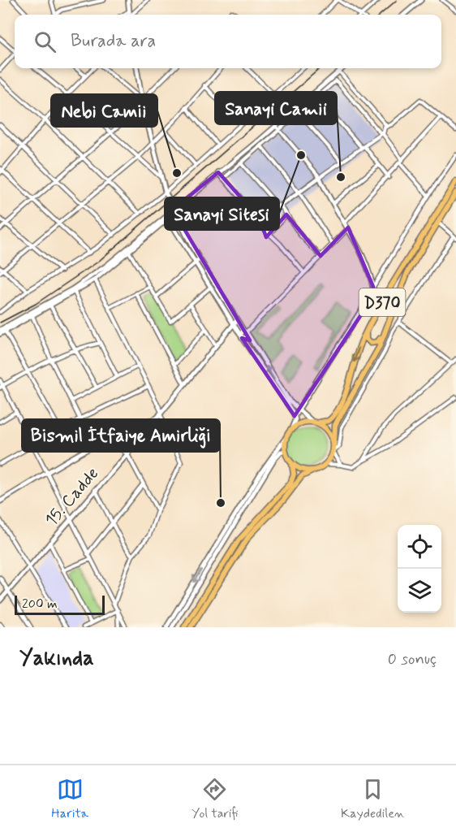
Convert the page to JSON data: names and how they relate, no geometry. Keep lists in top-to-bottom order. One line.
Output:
{"streets":{"highway":["D370"],"street":["15. Cadde"]},"places":["Sanayi Sitesi","Nebi Camii","Sanayi Camii","Bismil İtfaiye Amirliği"],"scale_bar":"200 m","page":{"search":"Burada ara","scale":"200 m","heading":["Yakında","0 sonuç"],"nav":["Harita","Yol tarifi","Kaydedilen"]}}
